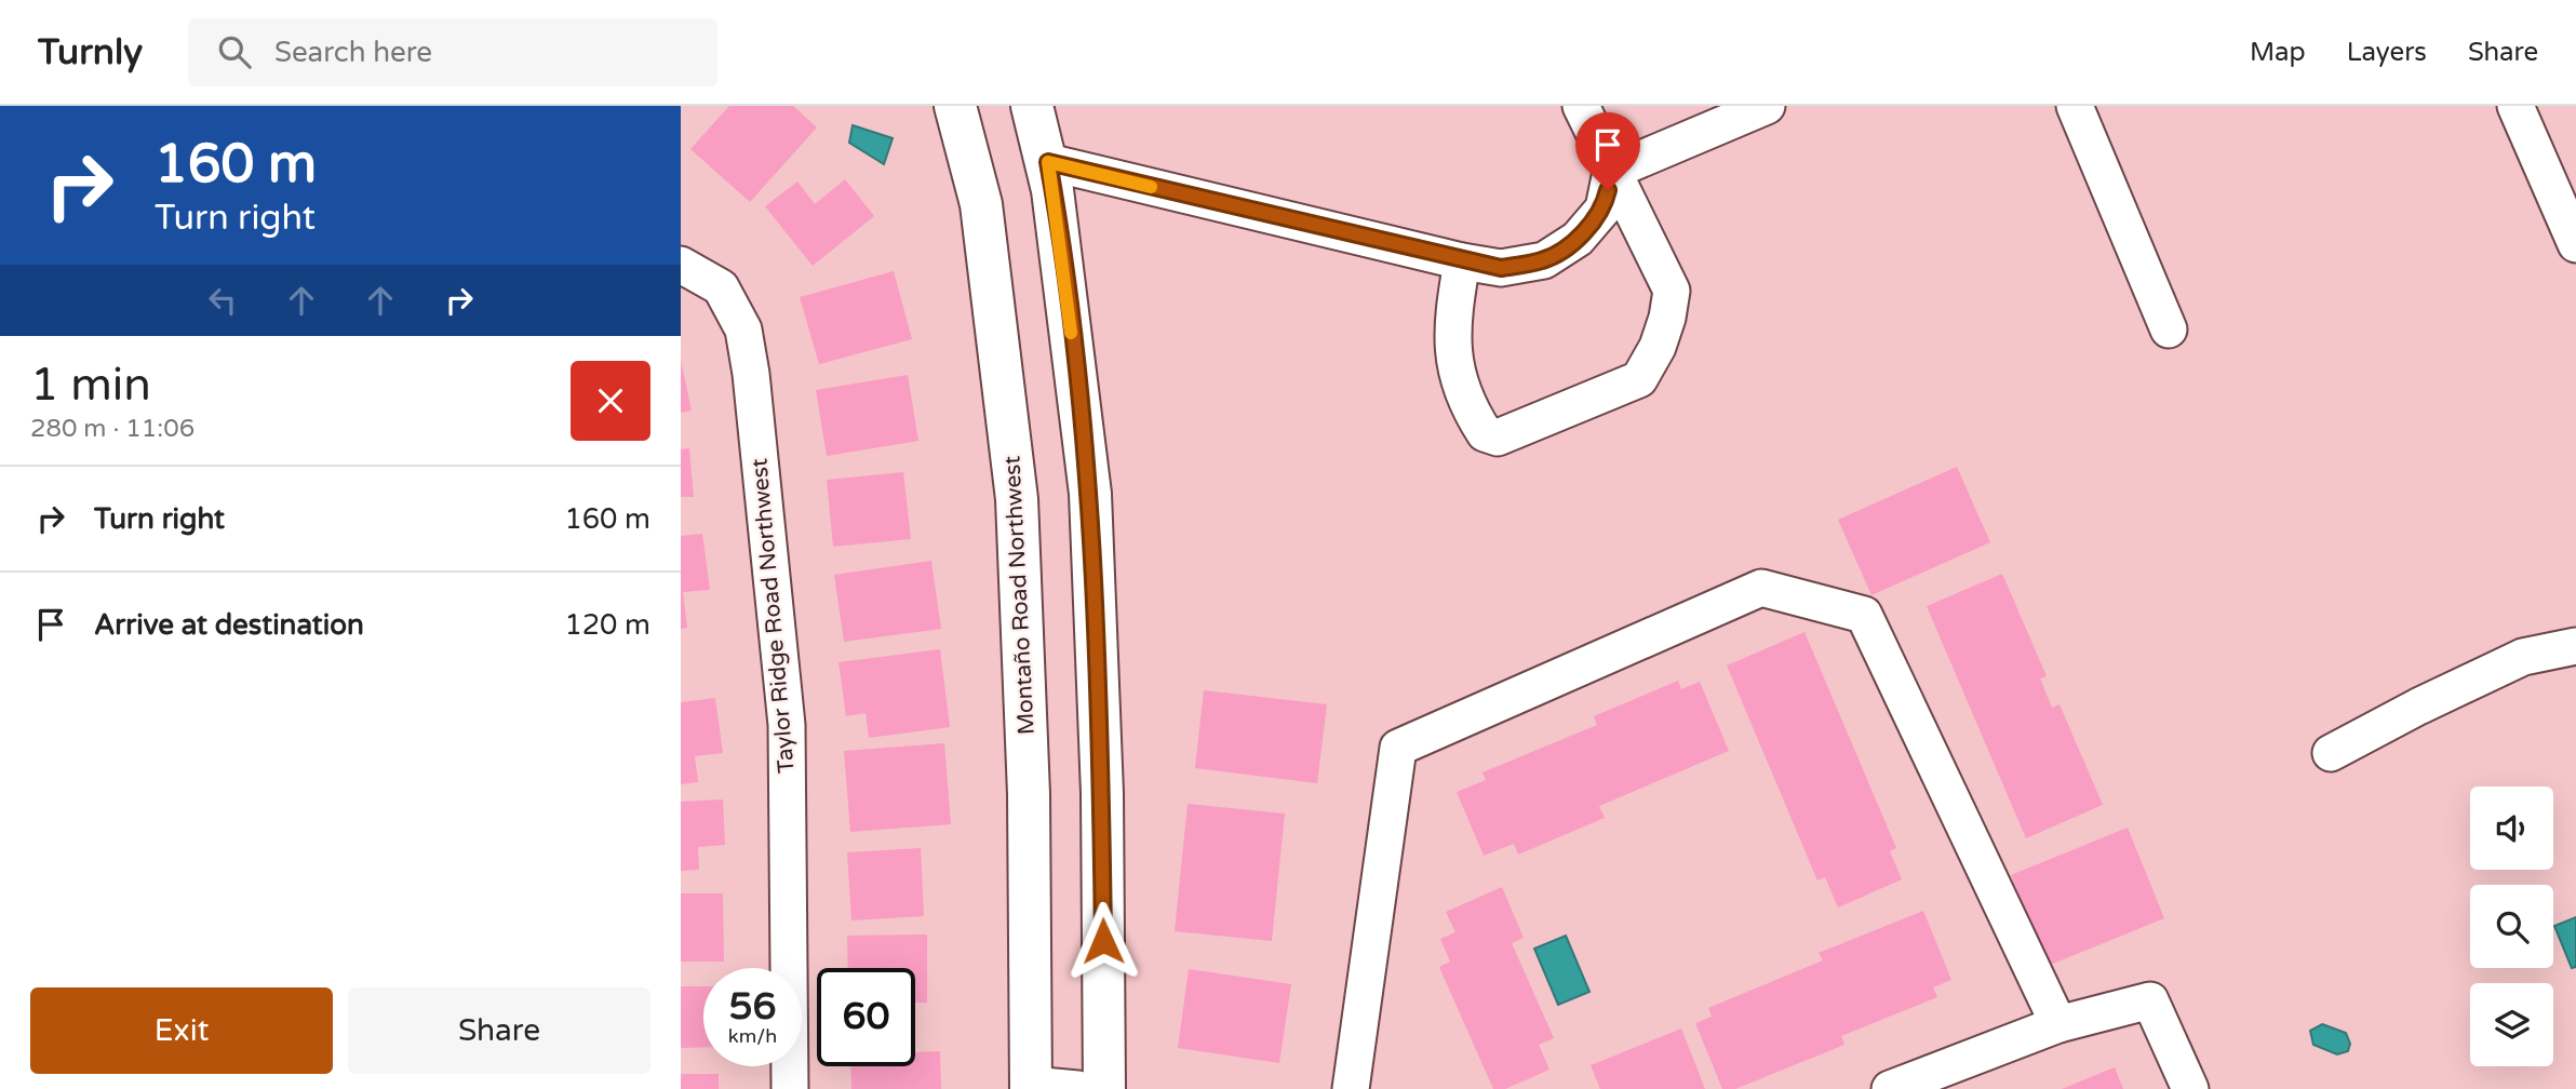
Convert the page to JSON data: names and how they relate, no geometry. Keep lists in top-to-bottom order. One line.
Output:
{"streets":{"main road":["Montaño Road Northwest"],"street":["Taylor Ridge Road Northwest"]},"page":{"header":"Turnly","search":"Search here","nav":["Map","Layers","Share"],"turn":["160 m","Turn right"],"heading":["1 min","280 m · 11:06"],"list":[{"name":"Turn right","value":"160 m"},{"name":"Arrive at destination","value":"120 m"}],"speed":"56 km/h","limit":"60","buttons":["Exit","Share"]}}
